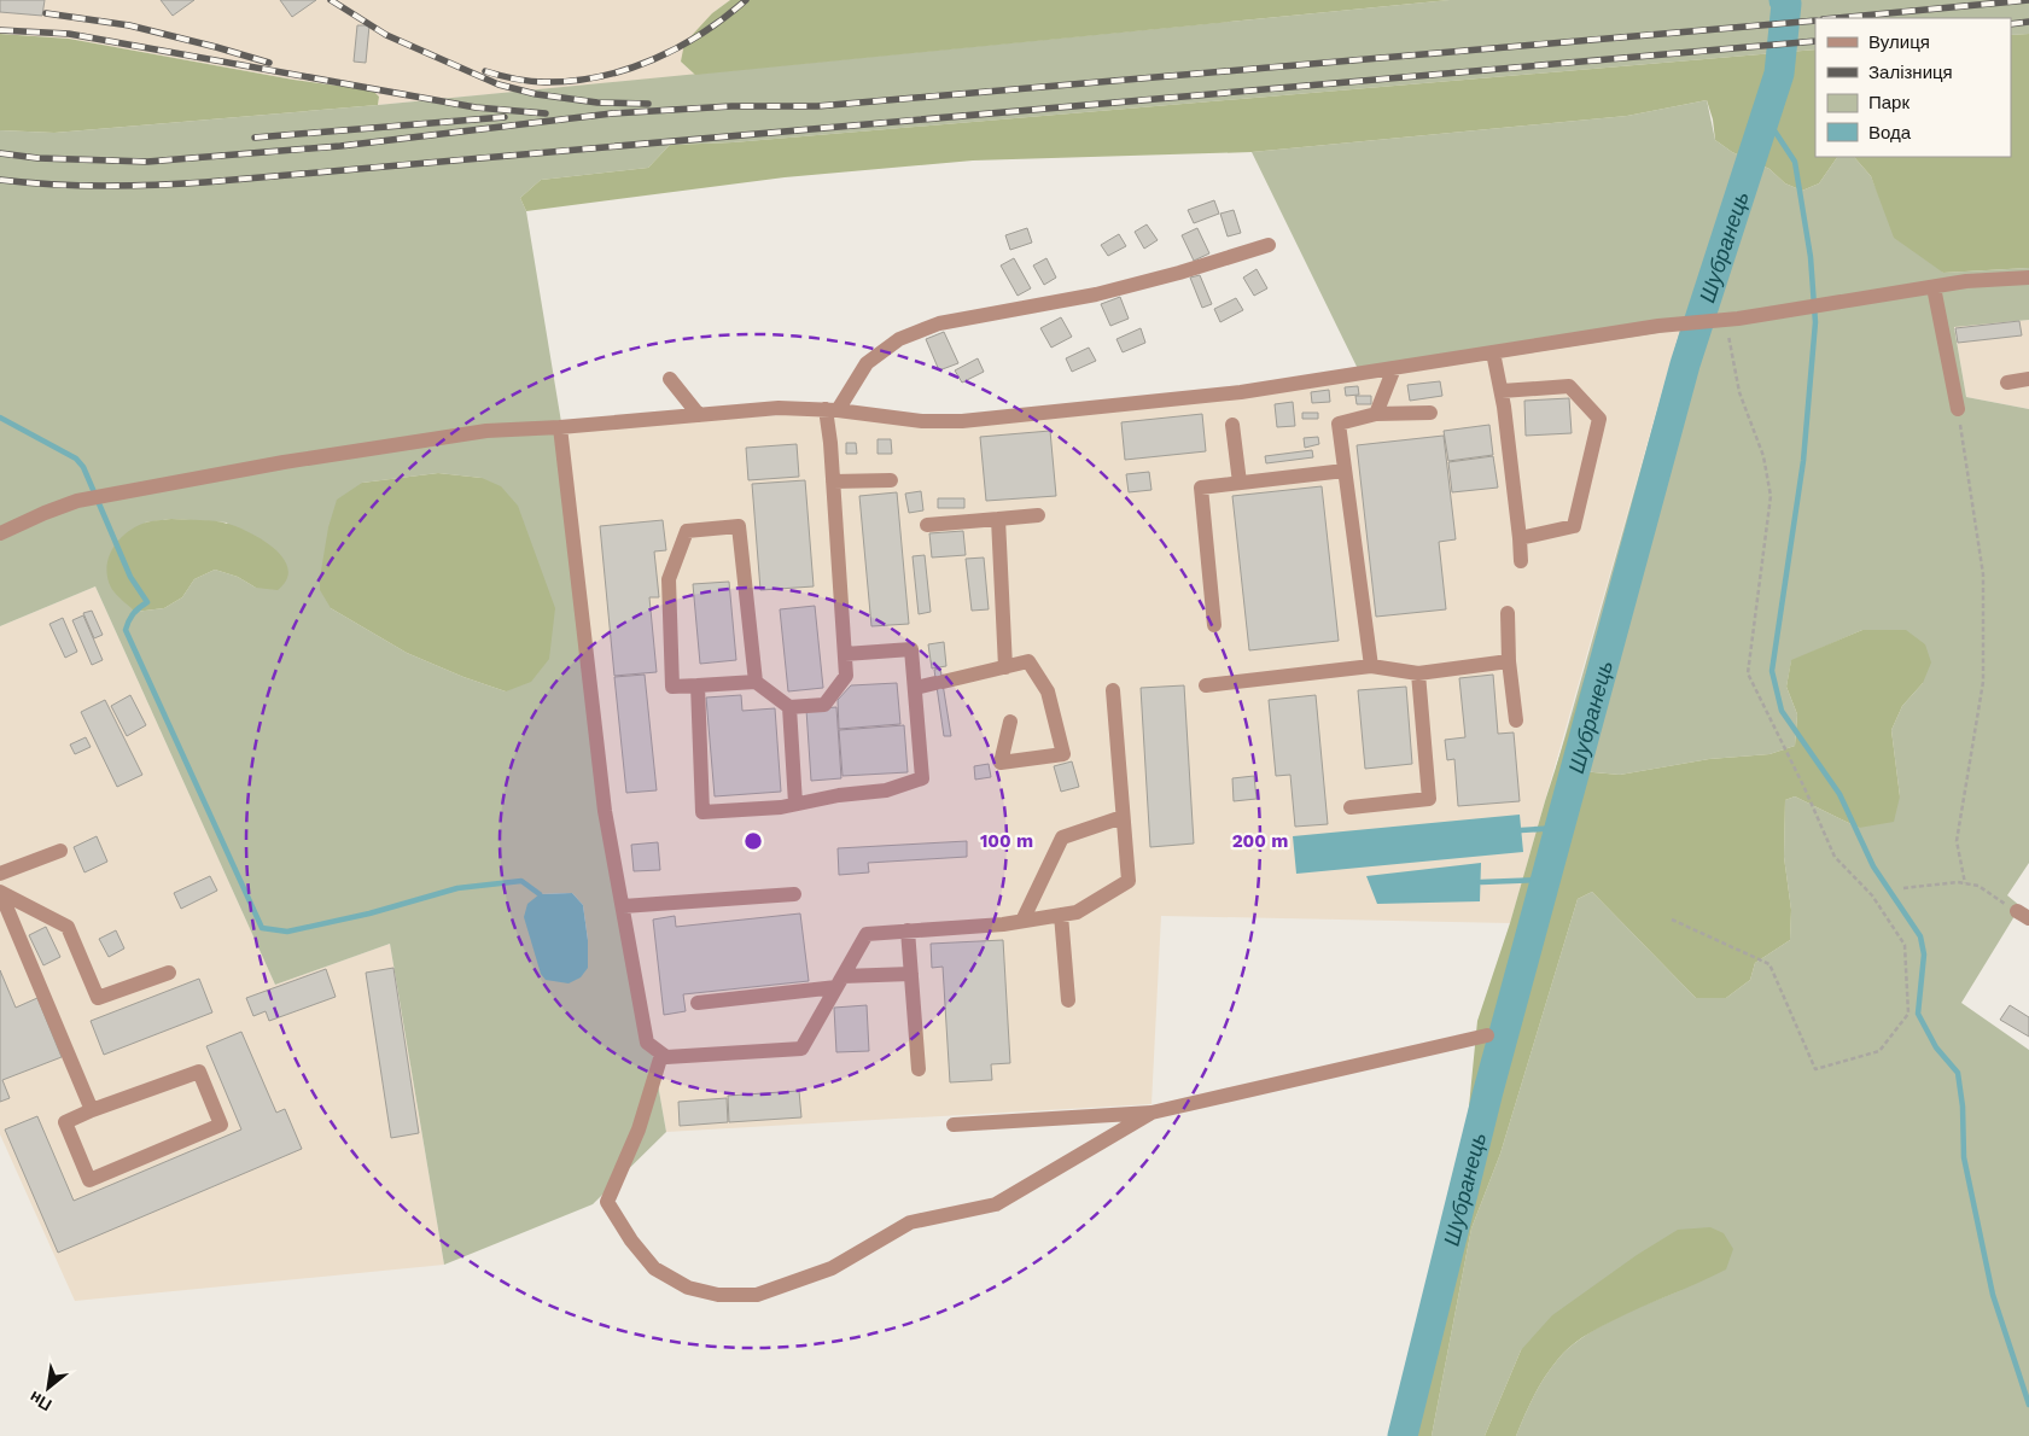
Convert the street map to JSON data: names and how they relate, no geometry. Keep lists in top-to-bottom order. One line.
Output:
{"water":["Шубранець"],"legend":["Вулиця","Залізниця","Парк","Вода"],"north":"bottom left","rings":["100 m","200 m"]}
